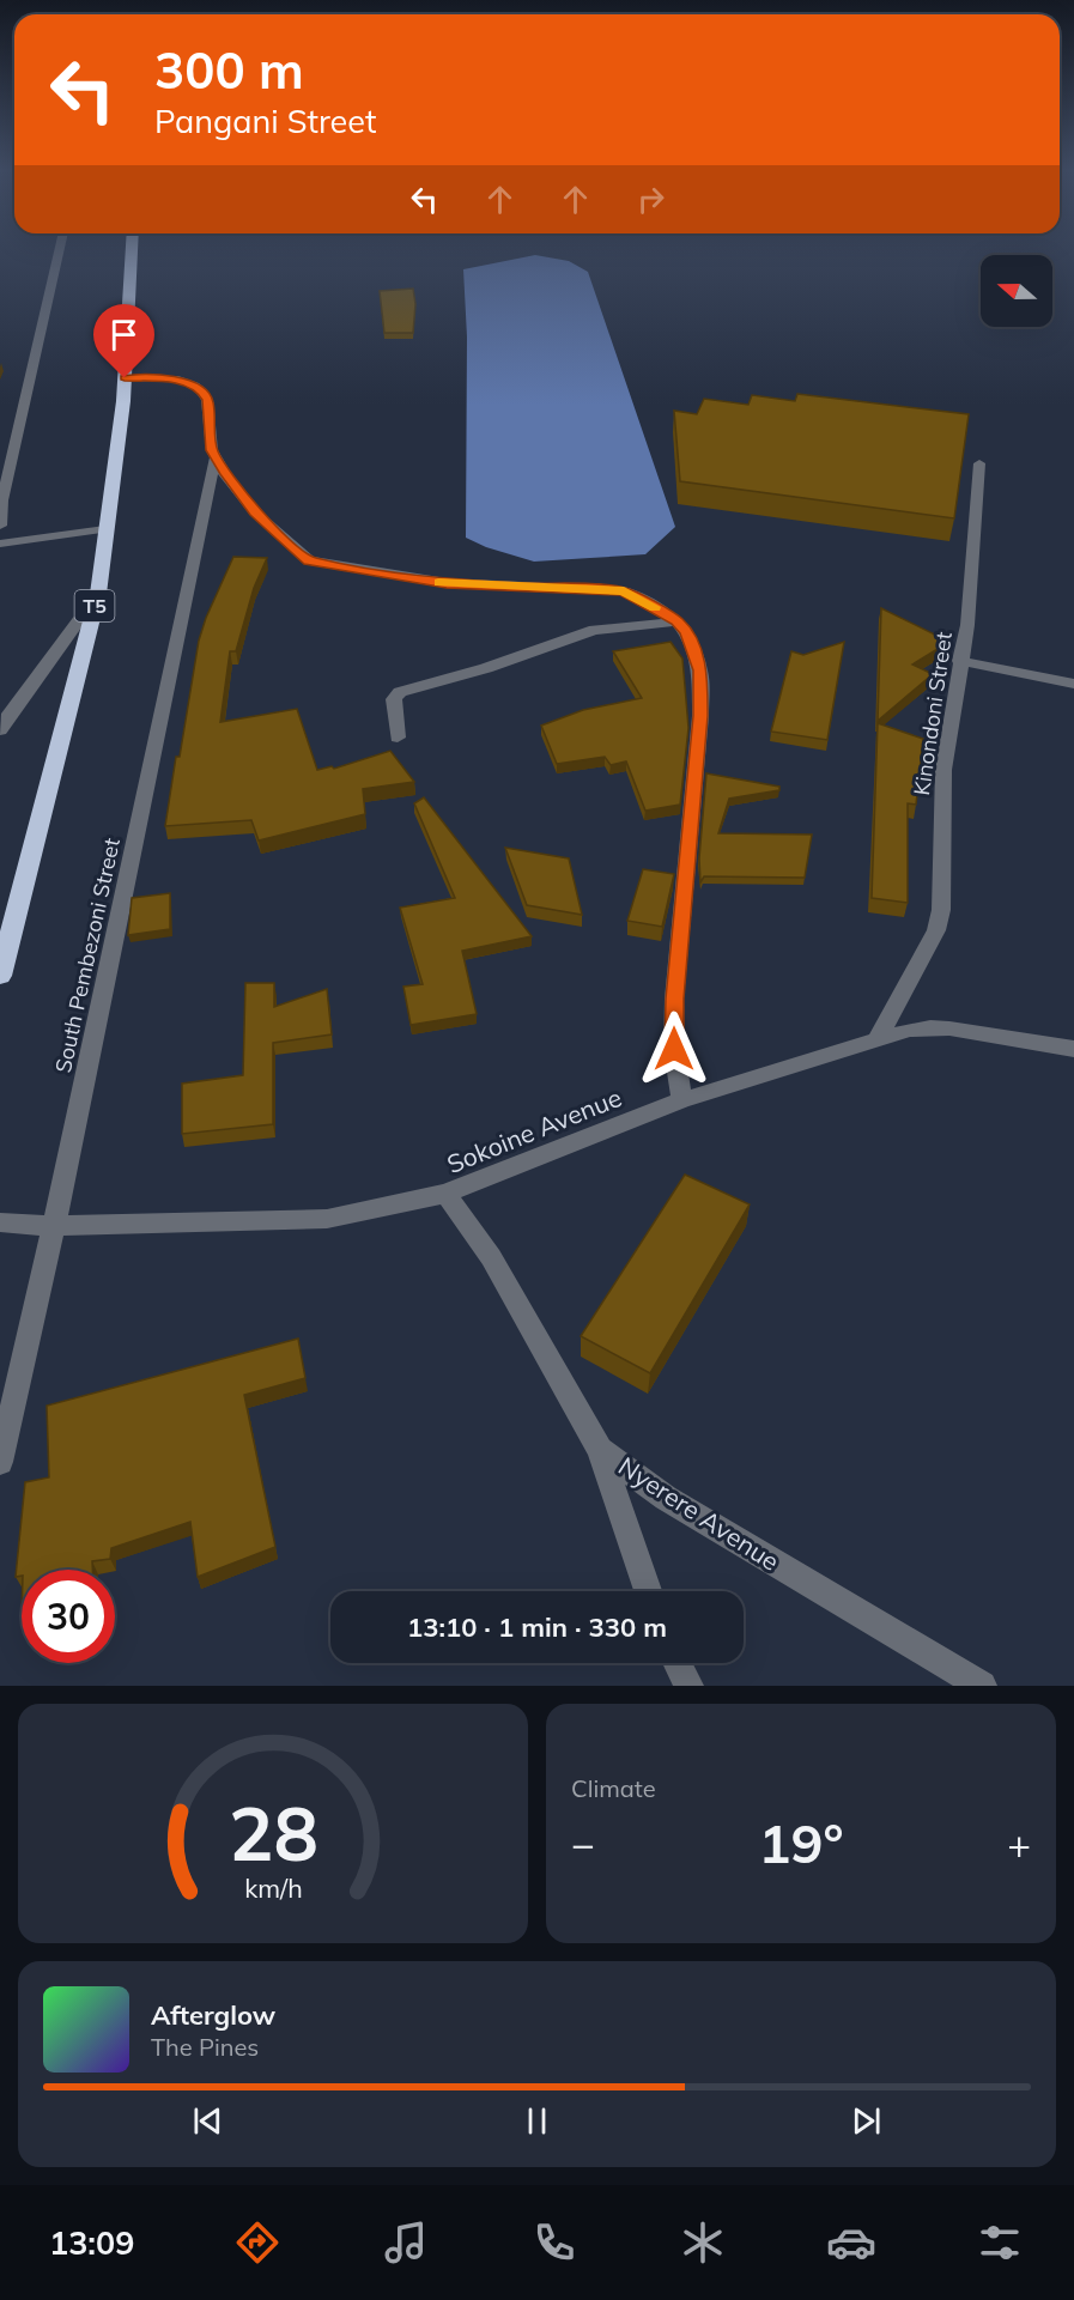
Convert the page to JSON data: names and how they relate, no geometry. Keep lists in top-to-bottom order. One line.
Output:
{"streets":{"highway":["T5"],"street":["Kinondoni Street","South Pembezoni Street","Sokoine Avenue","Nyerere Avenue"]},"crossings":[["Kinondoni Street","Sokoine Avenue"],["South Pembezoni Street","Sokoine Avenue"],["Sokoine Avenue","Nyerere Avenue"]],"north":"left","page":{"turn":["300 m","Pangani Street"],"limit":"30","trip":"13:10 · 1 min · 330 m","tile":"Climate","heat":["−","19°","+"],"song":["Afterglow","The Pines"],"tabs":"13:09","gauge":["28","km/h"]}}
